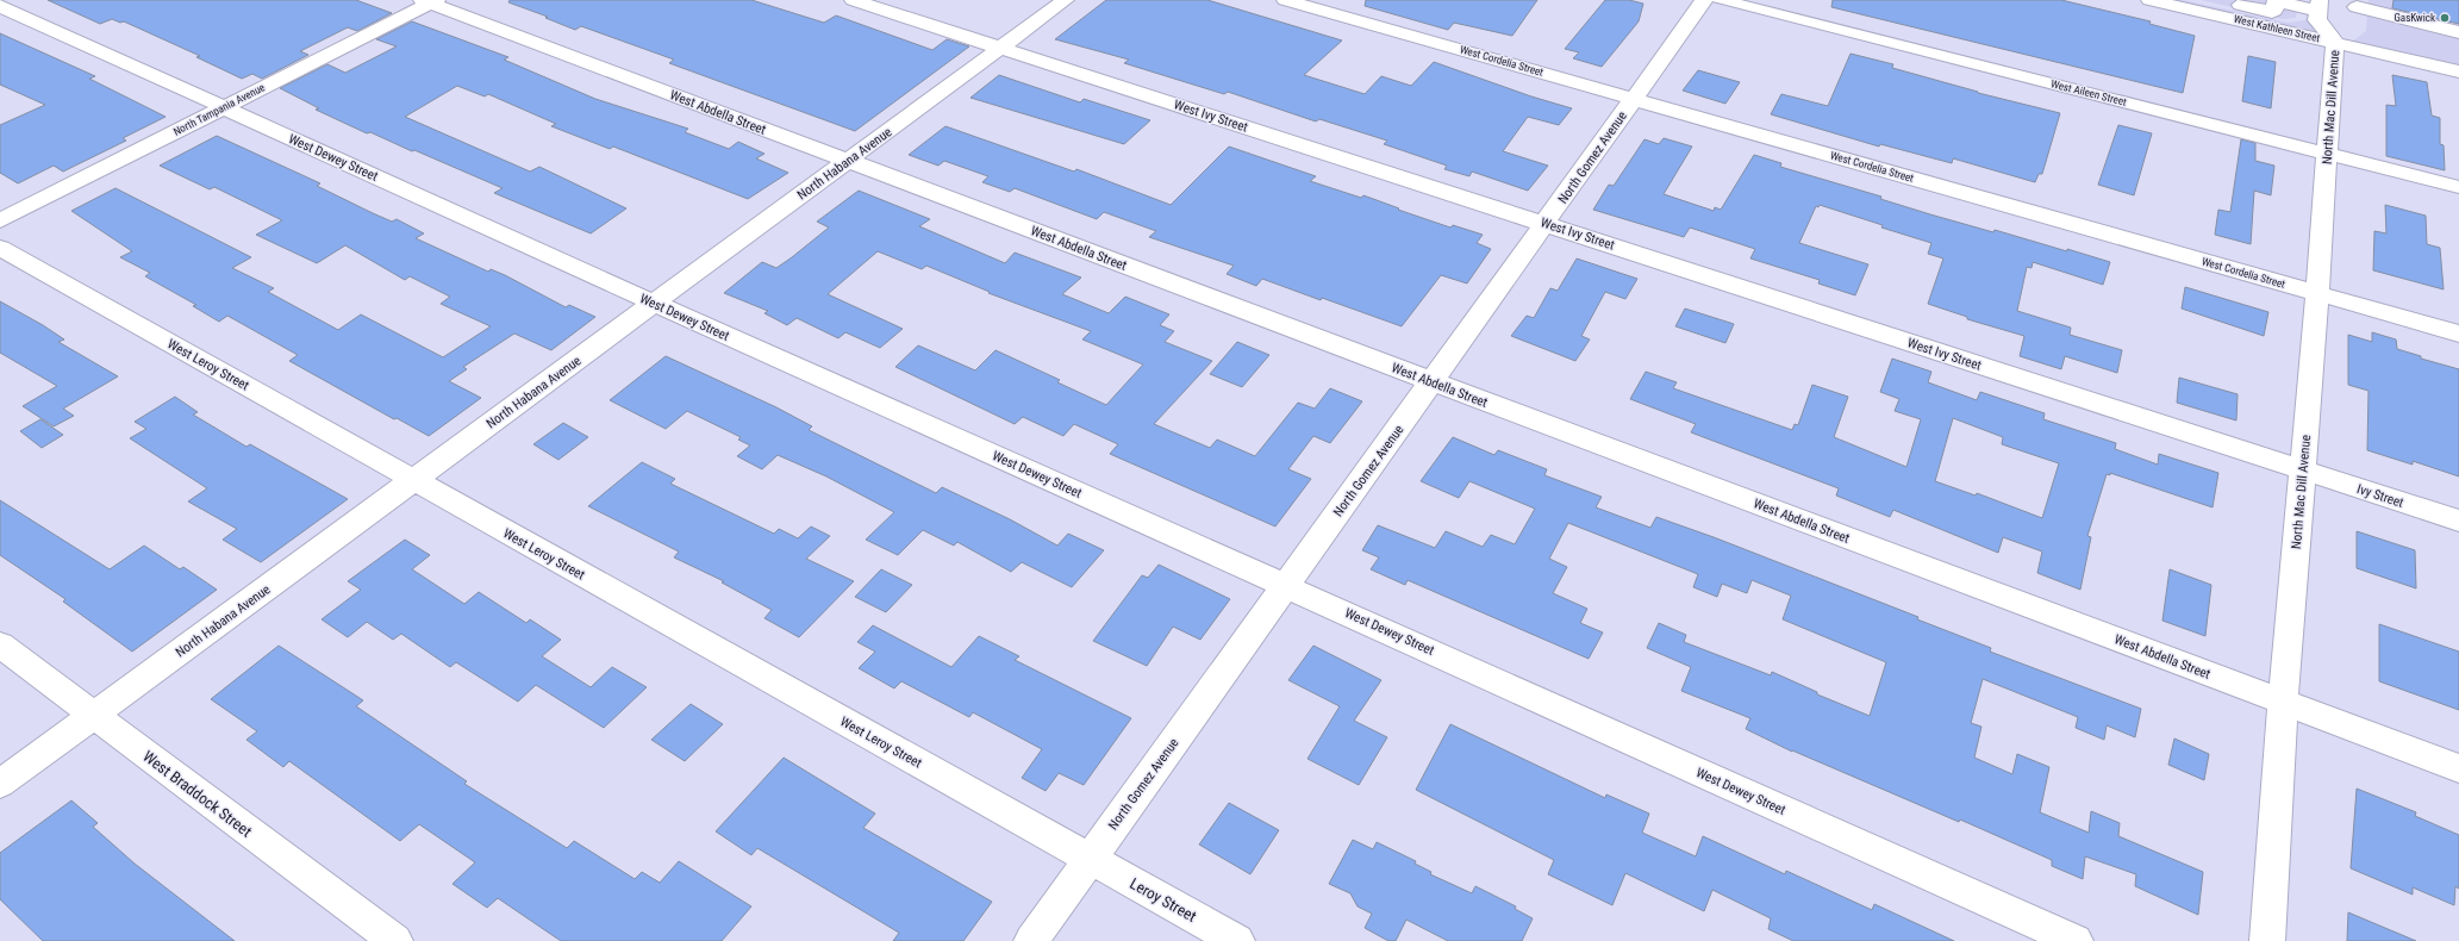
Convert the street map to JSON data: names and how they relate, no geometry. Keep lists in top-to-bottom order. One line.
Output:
{"streets":{"street":["West Kathleen Street","West Cordelia Street","West Aileen Street","North Mac Dill Avenue","North Tampania Avenue","West Abdella Street","West Ivy Street","West Dewey Street","North Gomez Avenue","North Habana Avenue","West Leroy Street","Ivy Street","West Braddock Street","Leroy Street"]},"crossings":[["West Kathleen Street","North Mac Dill Avenue"],["West Cordelia Street","North Mac Dill Avenue"],["West Cordelia Street","North Gomez Avenue"],["West Aileen Street","North Mac Dill Avenue"],["North Mac Dill Avenue","West Abdella Street"],["North Mac Dill Avenue","West Ivy Street"],["North Mac Dill Avenue","Ivy Street"],["North Tampania Avenue","West Abdella Street"],["North Tampania Avenue","West Dewey Street"],["West Abdella Street","North Gomez Avenue"],["West Abdella Street","North Habana Avenue"],["West Ivy Street","North Gomez Avenue"],["West Ivy Street","North Habana Avenue"],["West Ivy Street","Ivy Street"],["West Dewey Street","North Gomez Avenue"],["West Dewey Street","North Habana Avenue"],["North Gomez Avenue","West Leroy Street"],["North Gomez Avenue","Leroy Street"],["North Habana Avenue","West Leroy Street"],["North Habana Avenue","West Braddock Street"],["West Leroy Street","Leroy Street"]],"places":["GasKwick"]}
